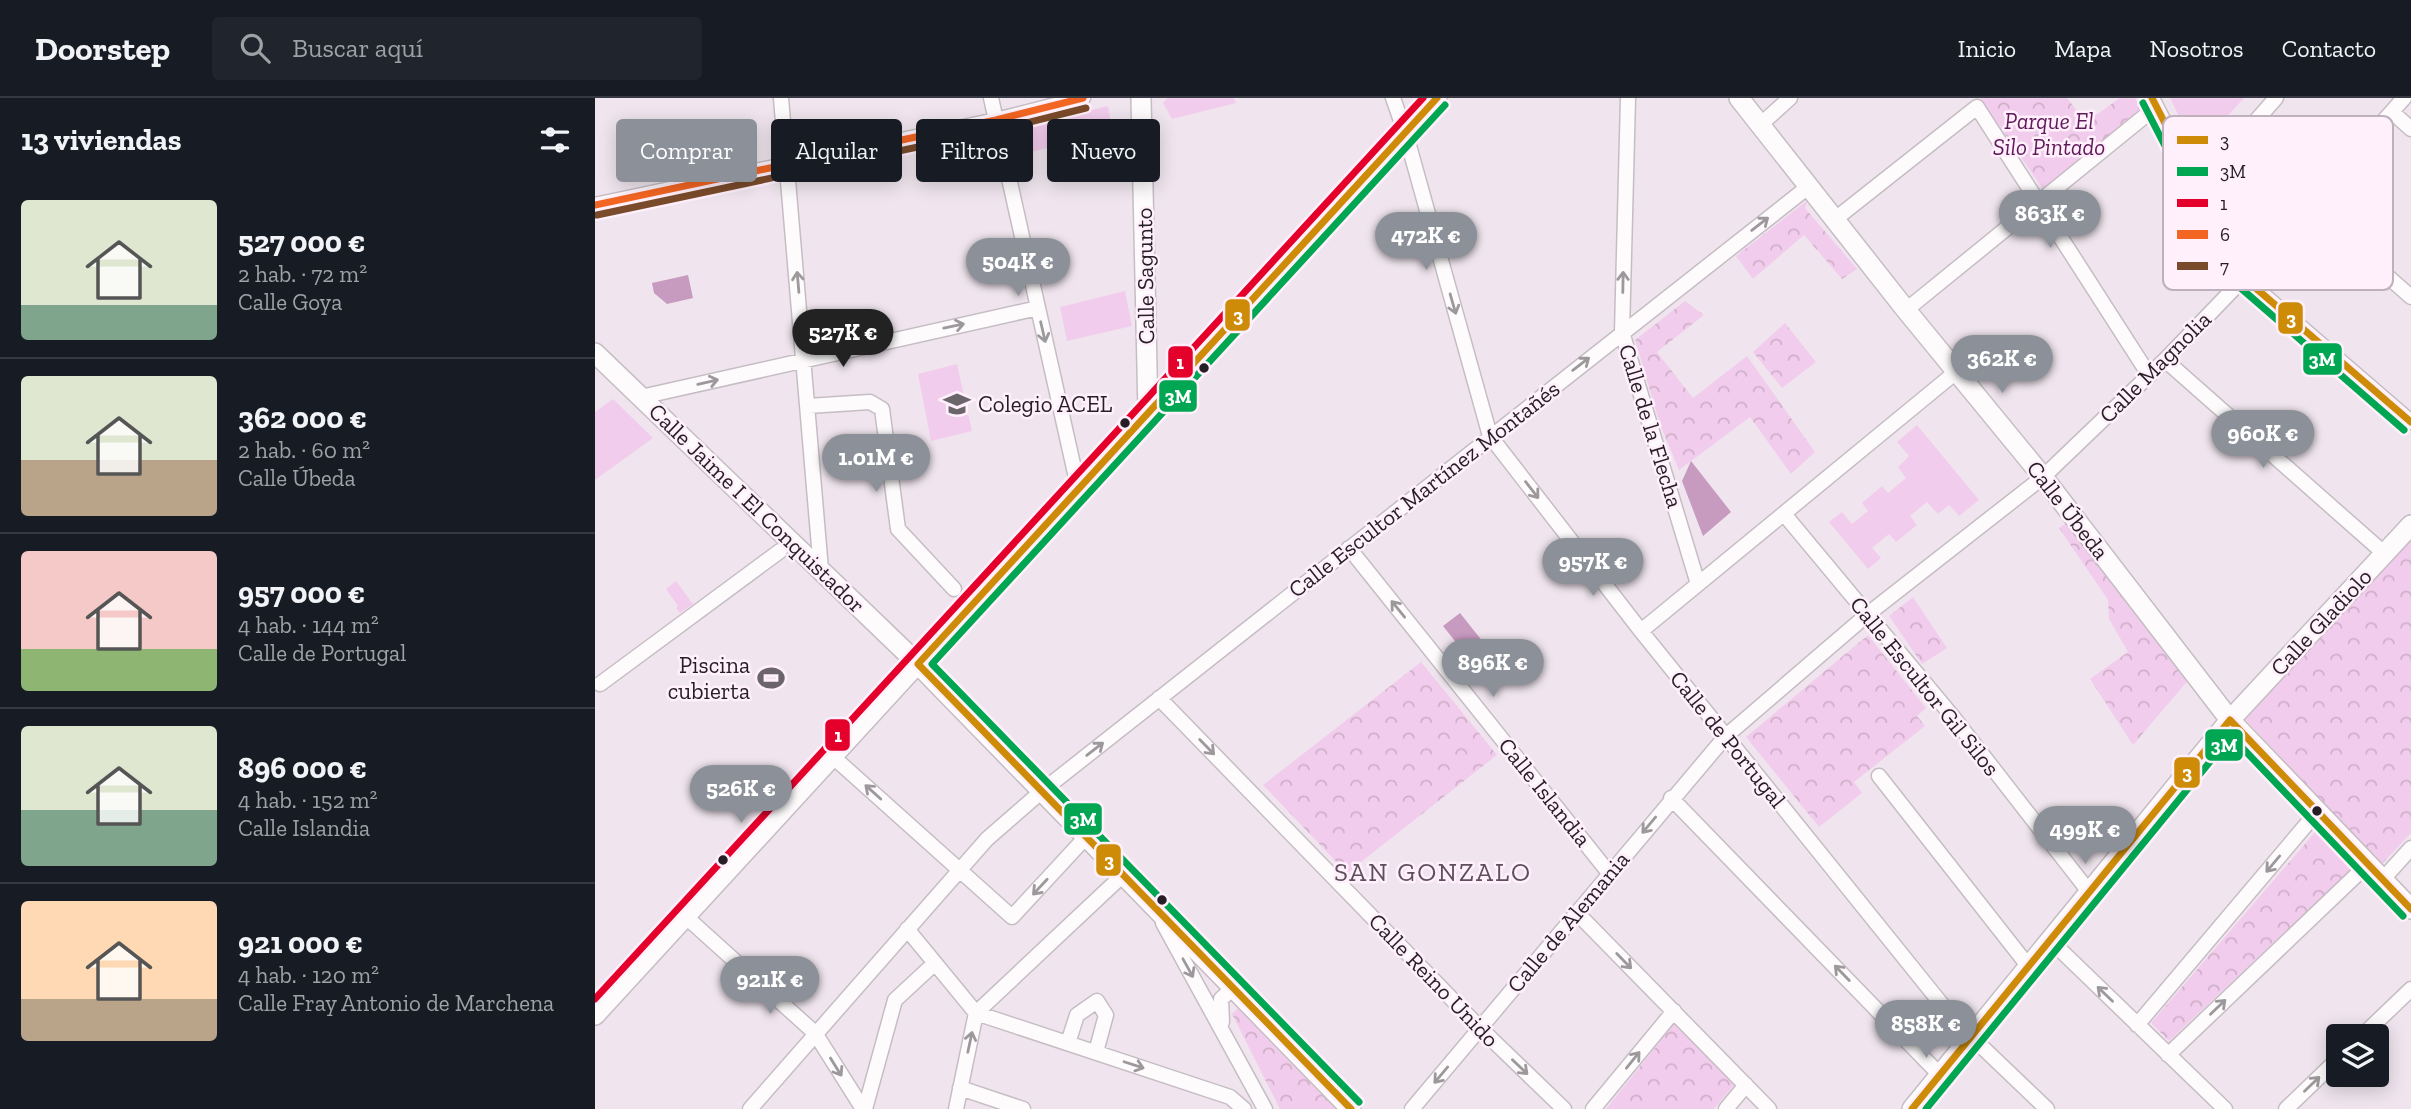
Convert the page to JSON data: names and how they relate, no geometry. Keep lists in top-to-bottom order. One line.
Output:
{"streets":{"street":["Calle Sagunto","Calle Magnolia","Calle de la Flecha","Calle Escultor Martínez Montañés","Calle Jaime I El Conquistador","Calle Úbeda","Calle Gladiolo","Calle Escultor Gil Silos","Calle de Portugal","Calle Islandia","Calle de Alemania","Calle Reino Unido"]},"crossings":[["Calle Magnolia","Calle Úbeda"],["Calle Magnolia","Calle Escultor Gil Silos"],["Calle Magnolia","Calle de Alemania"],["Calle de la Flecha","Calle Escultor Martínez Montañés"],["Calle Escultor Martínez Montañés","Calle Jaime I El Conquistador"],["Calle Escultor Martínez Montañés","Calle Úbeda"],["Calle Escultor Martínez Montañés","Calle de Portugal"],["Calle Escultor Martínez Montañés","Calle Islandia"],["Calle Escultor Martínez Montañés","Calle Reino Unido"],["Calle Úbeda","Calle Gladiolo"],["Calle Gladiolo","Calle Escultor Gil Silos"],["Calle Gladiolo","Calle de Portugal"],["Calle Escultor Gil Silos","Calle de Alemania"],["Calle de Portugal","Calle de Alemania"],["Calle Islandia","Calle de Alemania"],["Calle de Alemania","Calle Reino Unido"]],"one_way":["Calle de la Flecha","Calle Escultor Martínez Montañés","Calle Islandia","Calle Reino Unido"],"districts":["SAN GONZALO"],"parks":["Parque El Silo Pintado"],"places":{"school or university":["Colegio ACEL"],"sports":["Piscina cubierta"]},"lines":["transit line 3","transit line 1","transit line 6","transit line 3M","transit line 7"],"legend":["3","3M","1","6","7"],"page":{"header":"Doorstep","search":"Buscar aquí","nav":["Inicio","Mapa","Nosotros","Contacto"],"heading":"13 viviendas","chip":["Comprar","Alquilar","Filtros","Nuevo"],"list":[{"name":"527 000 €","note":"2 hab. · 72 m² · Calle Goya"},{"name":"362 000 €","note":"2 hab. · 60 m² · Calle Úbeda"},{"name":"957 000 €","note":"4 hab. · 144 m² · Calle de Portugal"},{"name":"896 000 €","note":"4 hab. · 152 m² · Calle Islandia"},{"name":"921 000 €","note":"4 hab. · 120 m² · Calle Fray Antonio de Marchena"}],"price":["863K €","472K €","504K €","527K €","362K €","960K €","1.01M €","957K €","896K €","526K €","499K €","921K €","858K €"]}}
